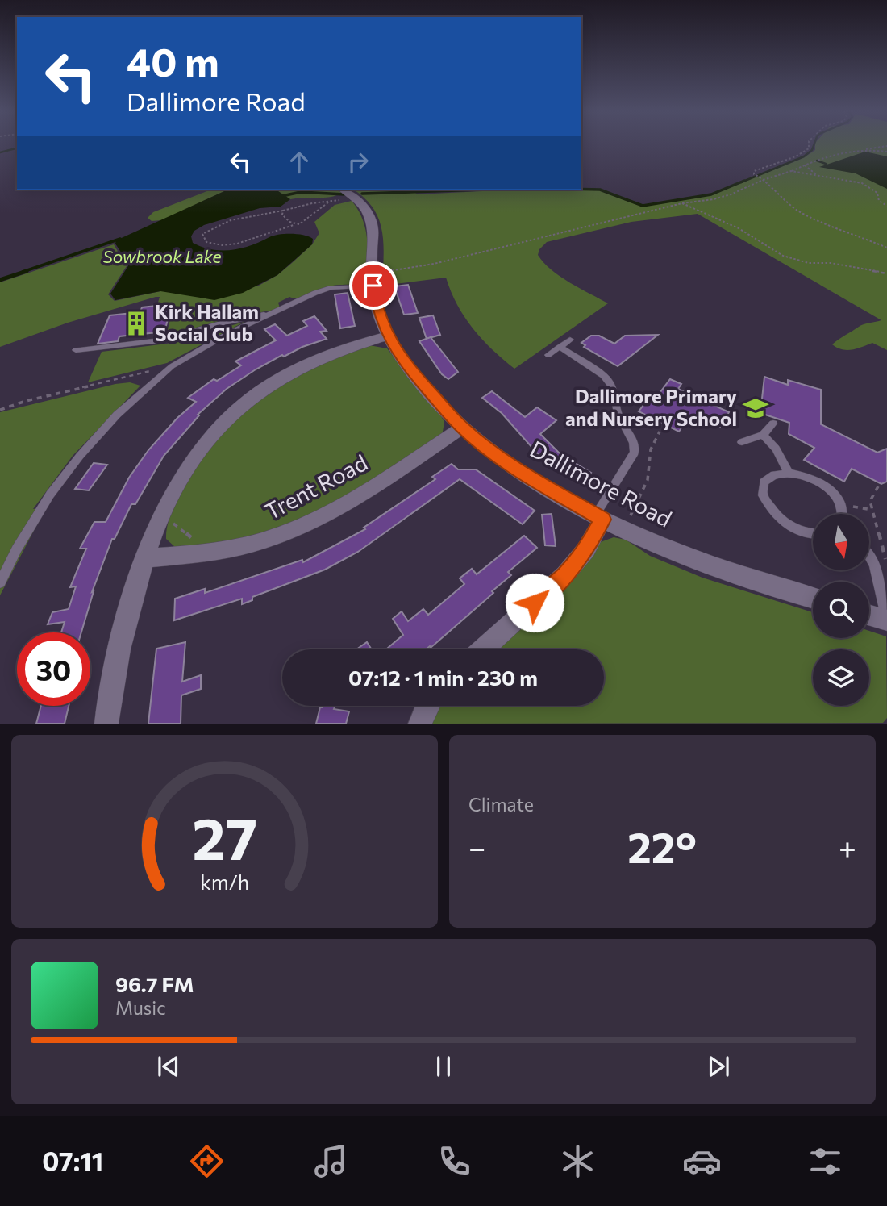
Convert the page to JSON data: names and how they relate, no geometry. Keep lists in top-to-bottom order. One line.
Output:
{"streets":{"street":["Dallimore Road","Trent Road"]},"crossings":[["Dallimore Road","Trent Road"]],"water":["Sowbrook Lake"],"places":{"building":["Kirk Hallam Social Club"],"school or university":["Dallimore Primary and Nursery School"]},"north":"bottom","page":{"turn":["40 m","Dallimore Road"],"limit":"30","trip":"07:12 · 1 min · 230 m","tile":"Climate","heat":["−","22°","+"],"song":["96.7 FM","Music"],"tabs":"07:11","gauge":["27","km/h"]}}
